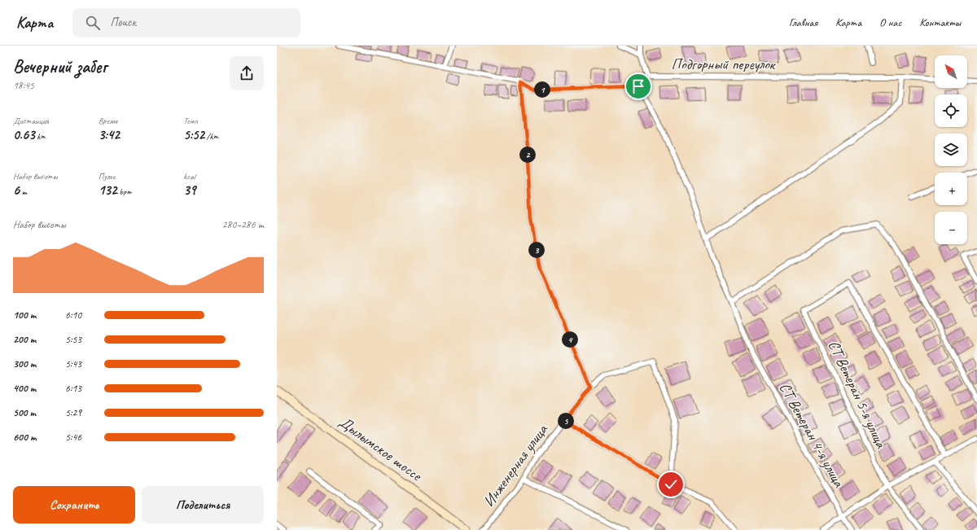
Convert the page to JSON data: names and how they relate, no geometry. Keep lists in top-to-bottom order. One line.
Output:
{"streets":{"main road":["Дылымское шоссе"],"street":["Подгорный переулок","СТ Ветеран 5-я улица","СТ Ветеран 4-я улица","Инженерная улица"]},"north":"top left","page":{"header":"Карта","search":"Поиск","nav":["Главная","Карта","О нас","Контакты"],"heading":["Вечерний забег","18:45"],"map_buttons":["+","−"],"pins":["1","2","3","4","5"],"stats":[["Дистанция","0.63 km"],["Время","3:42"],["Темп","5:52 /km"],["Набор высоты","6 m"],["Пульс","132 bpm"],["kcal","39"]],"chart":["Набор высоты","280–286 m"],"list":[{"name":"100 m","note":"6:10"},{"name":"200 m","note":"5:53"},{"name":"300 m","note":"5:43"},{"name":"400 m","note":"6:13"},{"name":"500 m","note":"5:29"},{"name":"600 m","note":"5:46"}],"buttons":["Сохранить","Поделиться"]}}
